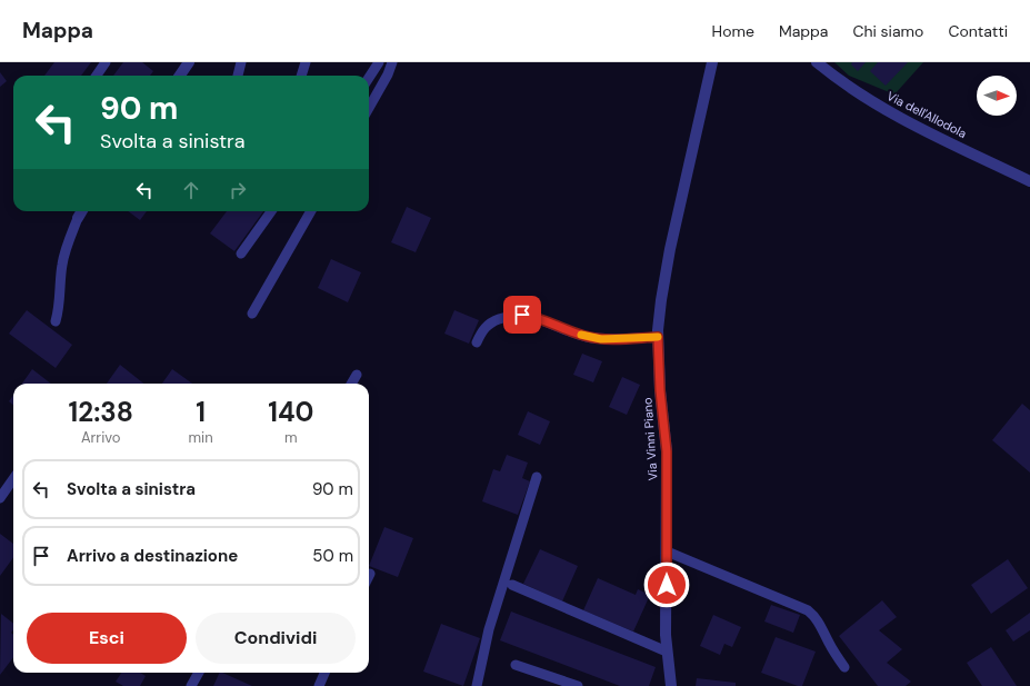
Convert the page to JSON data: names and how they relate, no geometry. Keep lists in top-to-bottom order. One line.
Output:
{"streets":{"street":["Via dell'Allodola","Via Vinni Piano"]},"north":"right","page":{"header":"Mappa","nav":["Home","Mappa","Chi siamo","Contatti"],"turn":["90 m","Svolta a sinistra"],"eta":["12:38","Arrivo","1","min","140","m"],"list":[{"name":"Svolta a sinistra","value":"90 m"},{"name":"Arrivo a destinazione","value":"50 m"}],"buttons":["Esci","Condividi"]}}
